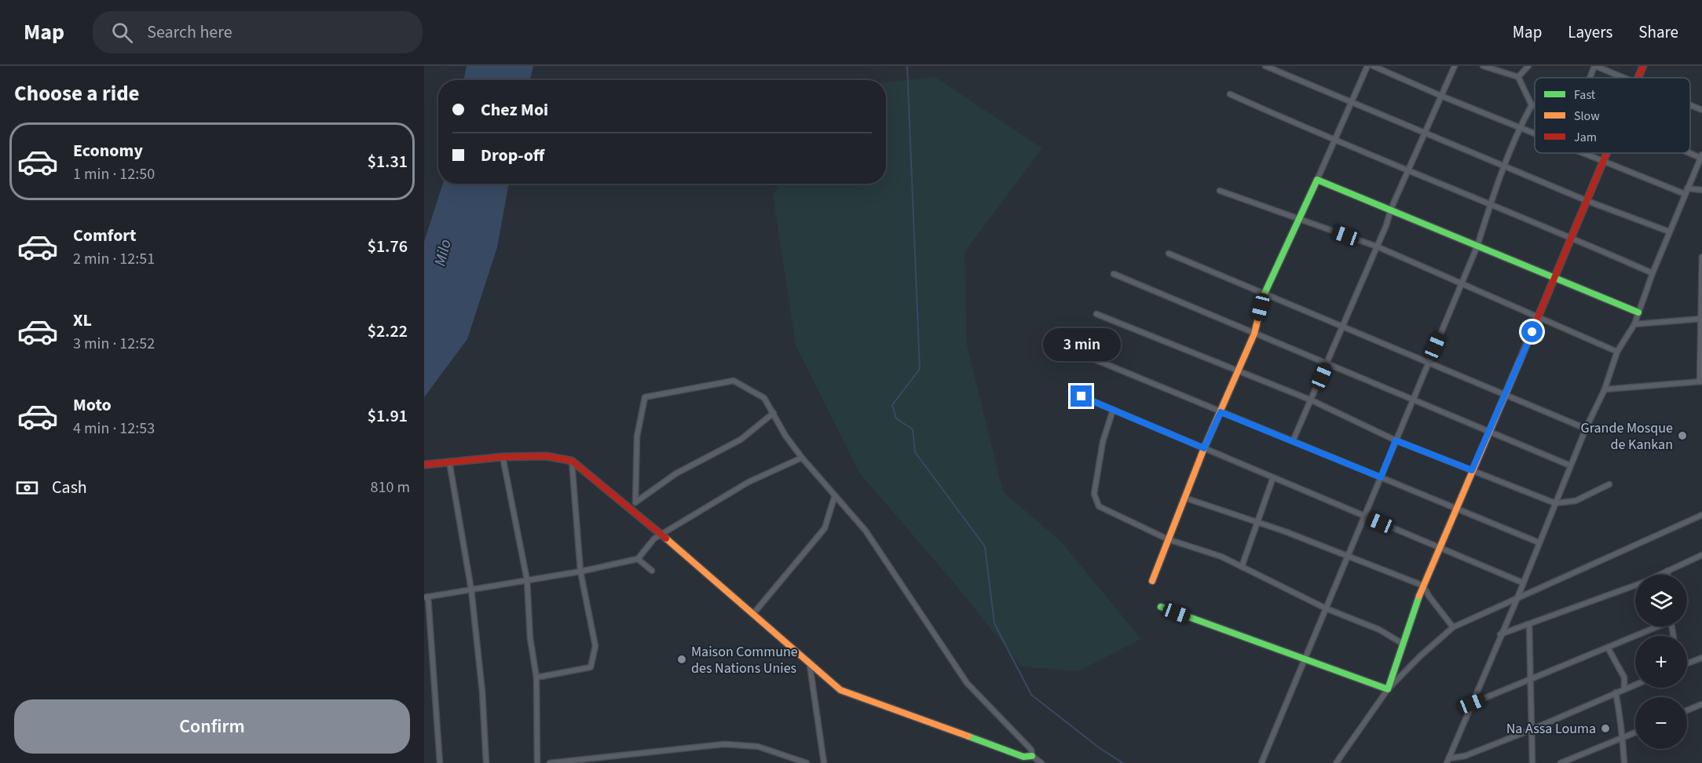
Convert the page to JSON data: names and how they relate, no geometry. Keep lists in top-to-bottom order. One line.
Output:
{"water":["Milo"],"places":["Grande Mosque de Kankan","Maison Commune des Nations Unies","Na Assa Louma"],"legend":["Fast","Slow","Jam"],"page":{"header":"Map","search":"Search here","nav":["Map","Layers","Share"],"heading":"Choose a ride","banner":["Chez Moi","Drop-off"],"list":[{"name":"Economy","note":"1 min · 12:50","value":"$1.31"},{"name":"Comfort","note":"2 min · 12:51","value":"$1.76"},{"name":"XL","note":"3 min · 12:52","value":"$2.22"},{"name":"Moto","note":"4 min · 12:53","value":"$1.91"}],"bubble":"3 min","pay":["Cash","810 m"],"map_buttons":["+","−"],"buttons":"Confirm"}}
